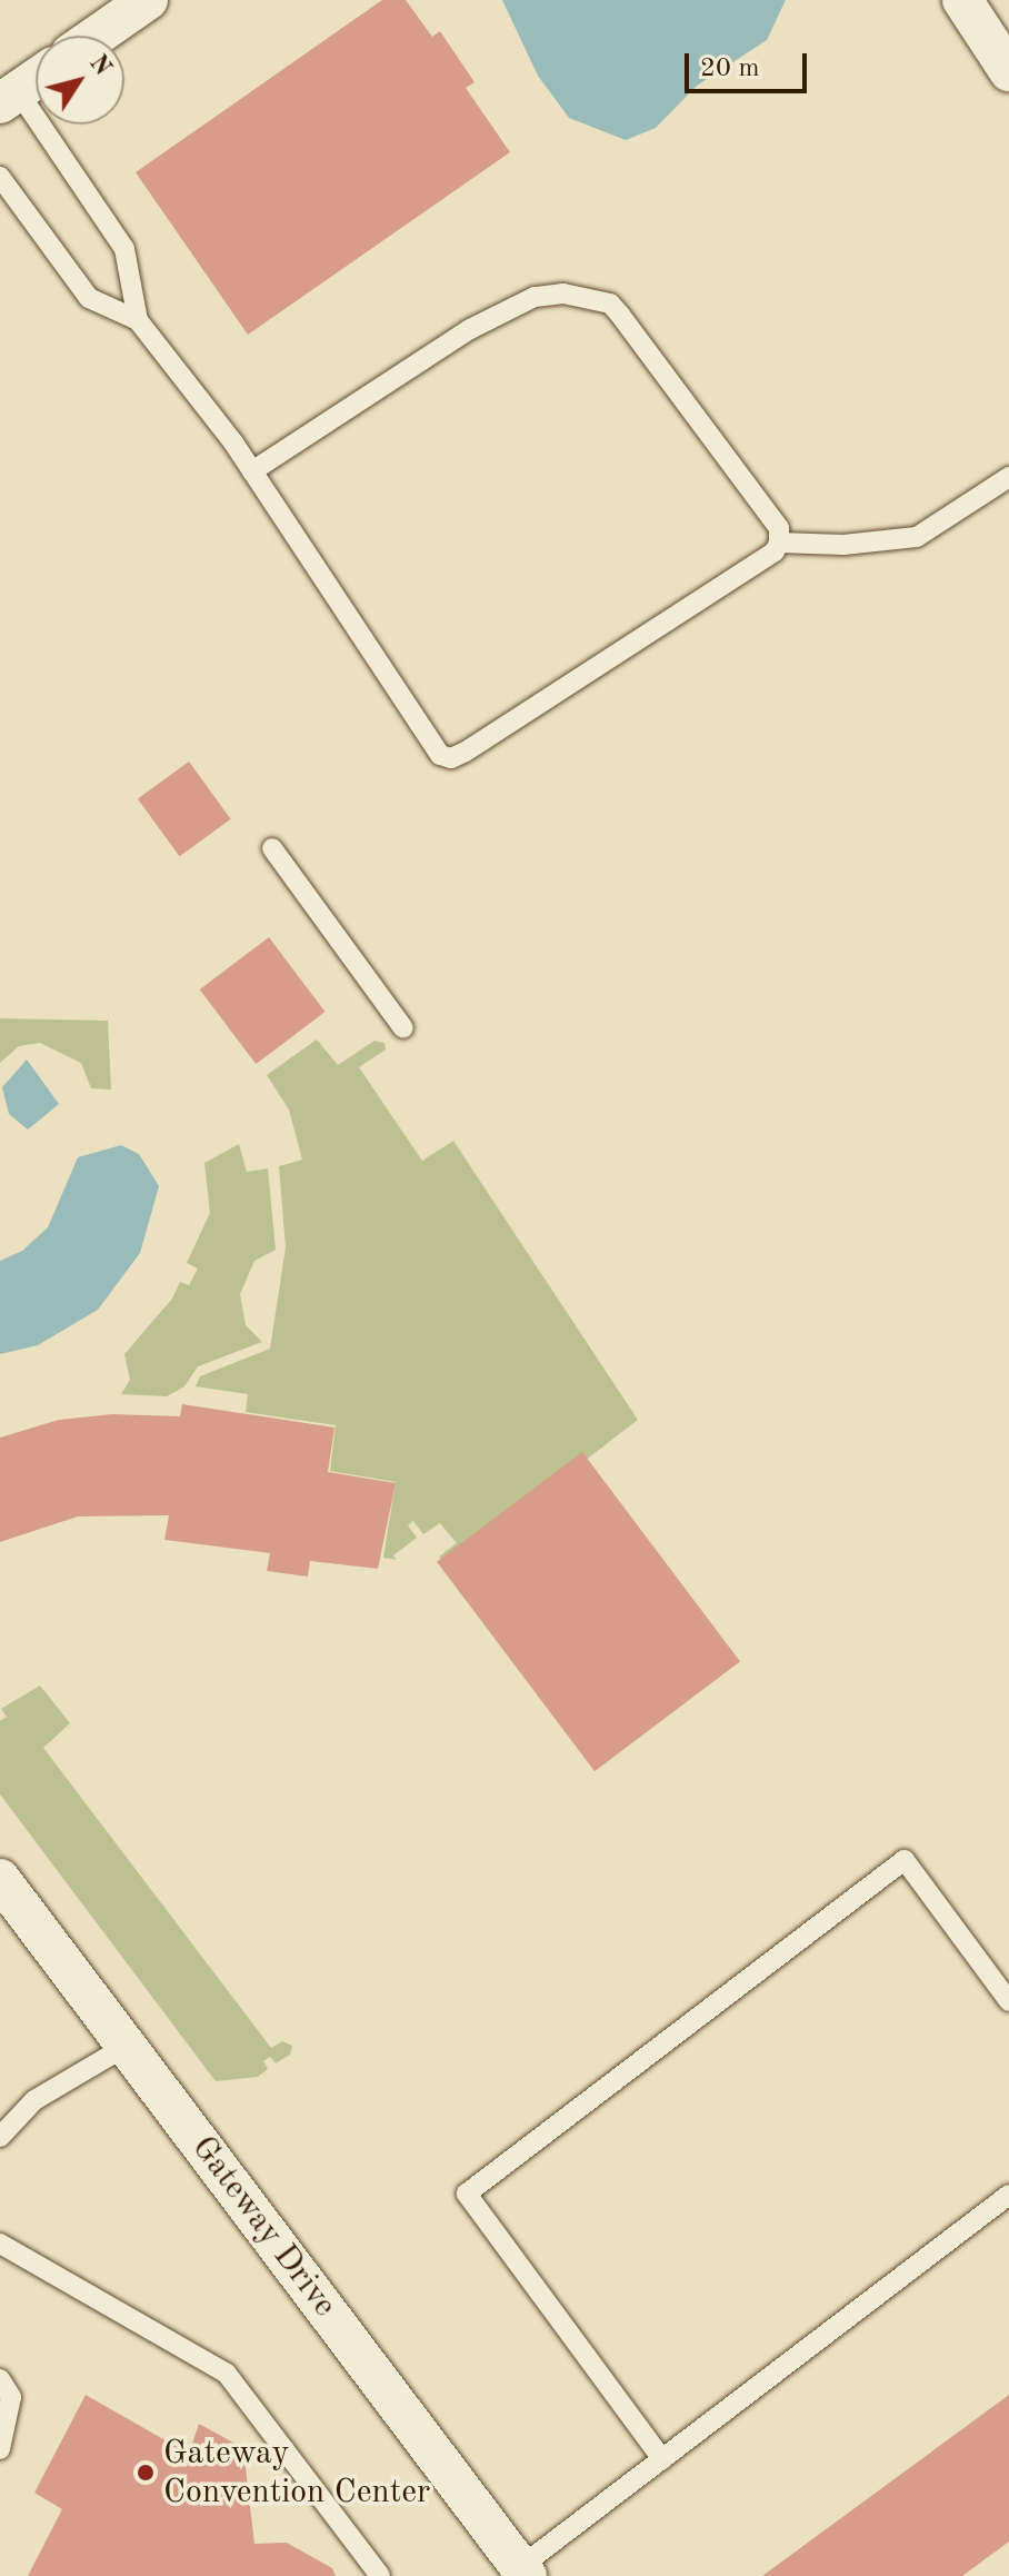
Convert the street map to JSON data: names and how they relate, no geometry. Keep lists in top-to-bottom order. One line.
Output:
{"streets":{"street":["Gateway Drive"]},"places":["Gateway Convention Center"],"scale_bar":"20 m","north":"top right"}
